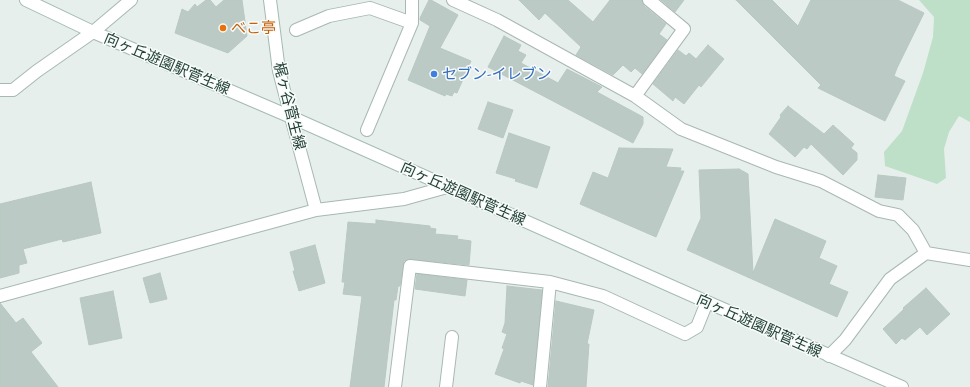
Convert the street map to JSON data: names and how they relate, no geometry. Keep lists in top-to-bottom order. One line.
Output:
{"streets":{"street":["向ヶ丘遊園駅菅生線","梶ヶ谷菅生線"]},"crossings":[["向ヶ丘遊園駅菅生線","梶ヶ谷菅生線"]],"places":["べこ亭","セブン-イレブン"]}
